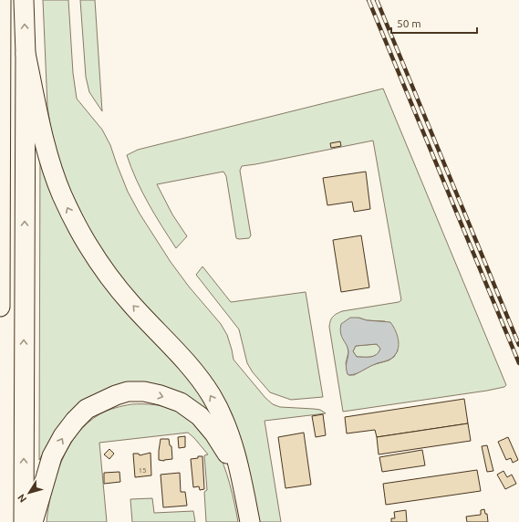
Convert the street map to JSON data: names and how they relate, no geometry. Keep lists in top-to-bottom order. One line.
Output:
{"house_numbers":["15"],"scale_bar":"50 m","north":"bottom left"}
